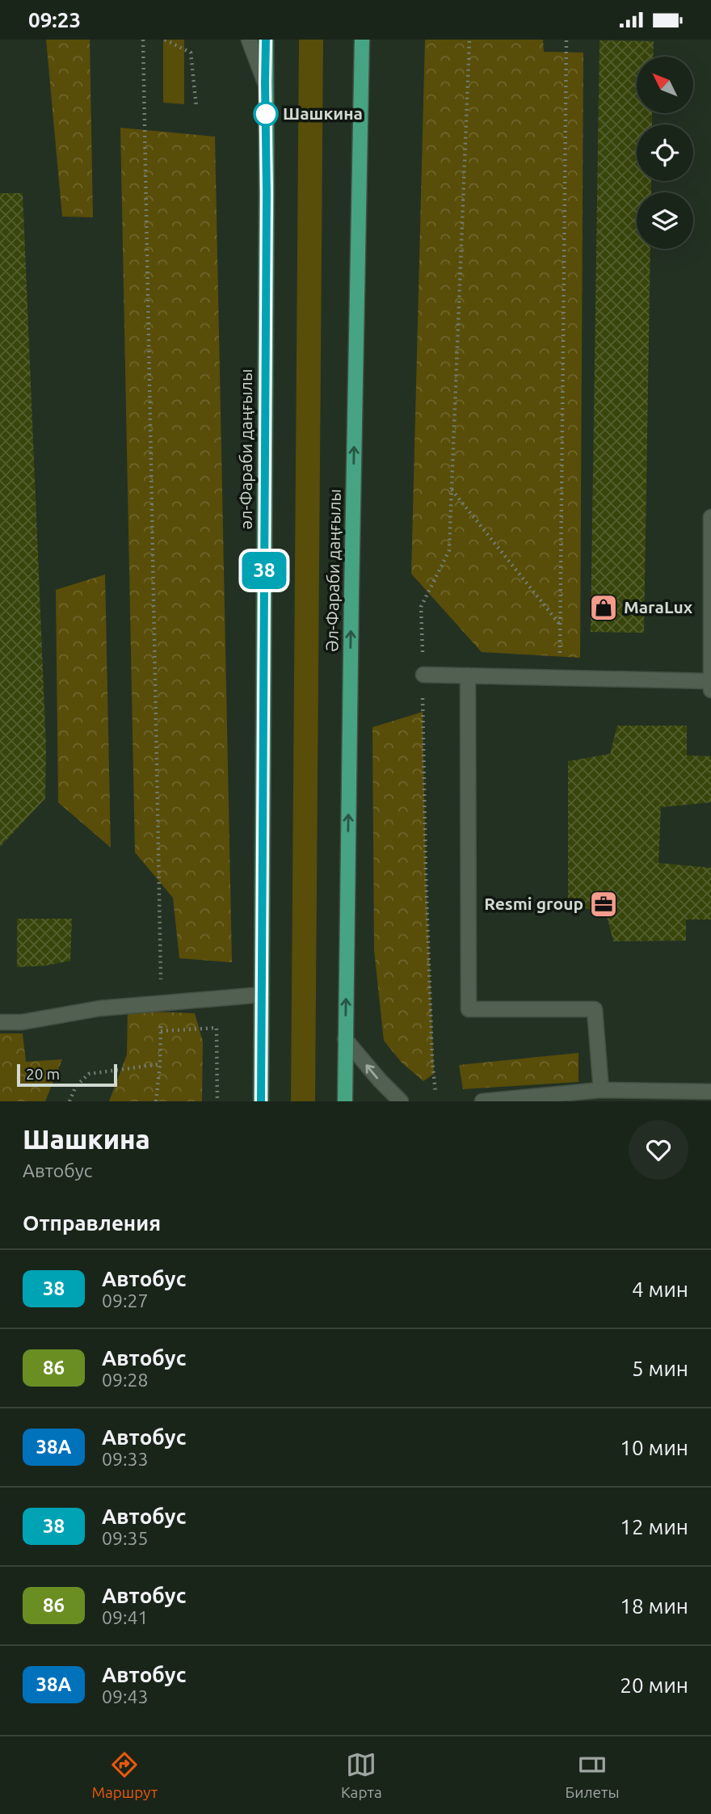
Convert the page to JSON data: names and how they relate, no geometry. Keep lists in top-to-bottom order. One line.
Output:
{"streets":{"main road":["әл-Фараби даңғылы","Әл-Фараби даңғылы"]},"one_way":["Әл-Фараби даңғылы"],"places":{"other":["Шашкина"],"shop":["MaraLux"],"office":["Resmi group"]},"lines":["bus line 38"],"scale_bar":"20 m","north":"top left","page":{"status":"09:23","on_map":"38","scale":"20 m","heading":[["Шашкина","Автобус"],"Отправления"],"list":[{"mark":"38","name":"Автобус","note":"09:27","value":"4 мин"},{"mark":"86","name":"Автобус","note":"09:28","value":"5 мин"},{"mark":"38А","name":"Автобус","note":"09:33","value":"10 мин"},{"mark":"38","name":"Автобус","note":"09:35","value":"12 мин"},{"mark":"86","name":"Автобус","note":"09:41","value":"18 мин"},{"mark":"38А","name":"Автобус","note":"09:43","value":"20 мин"}],"tabs":["Маршрут","Карта","Билеты"]}}
